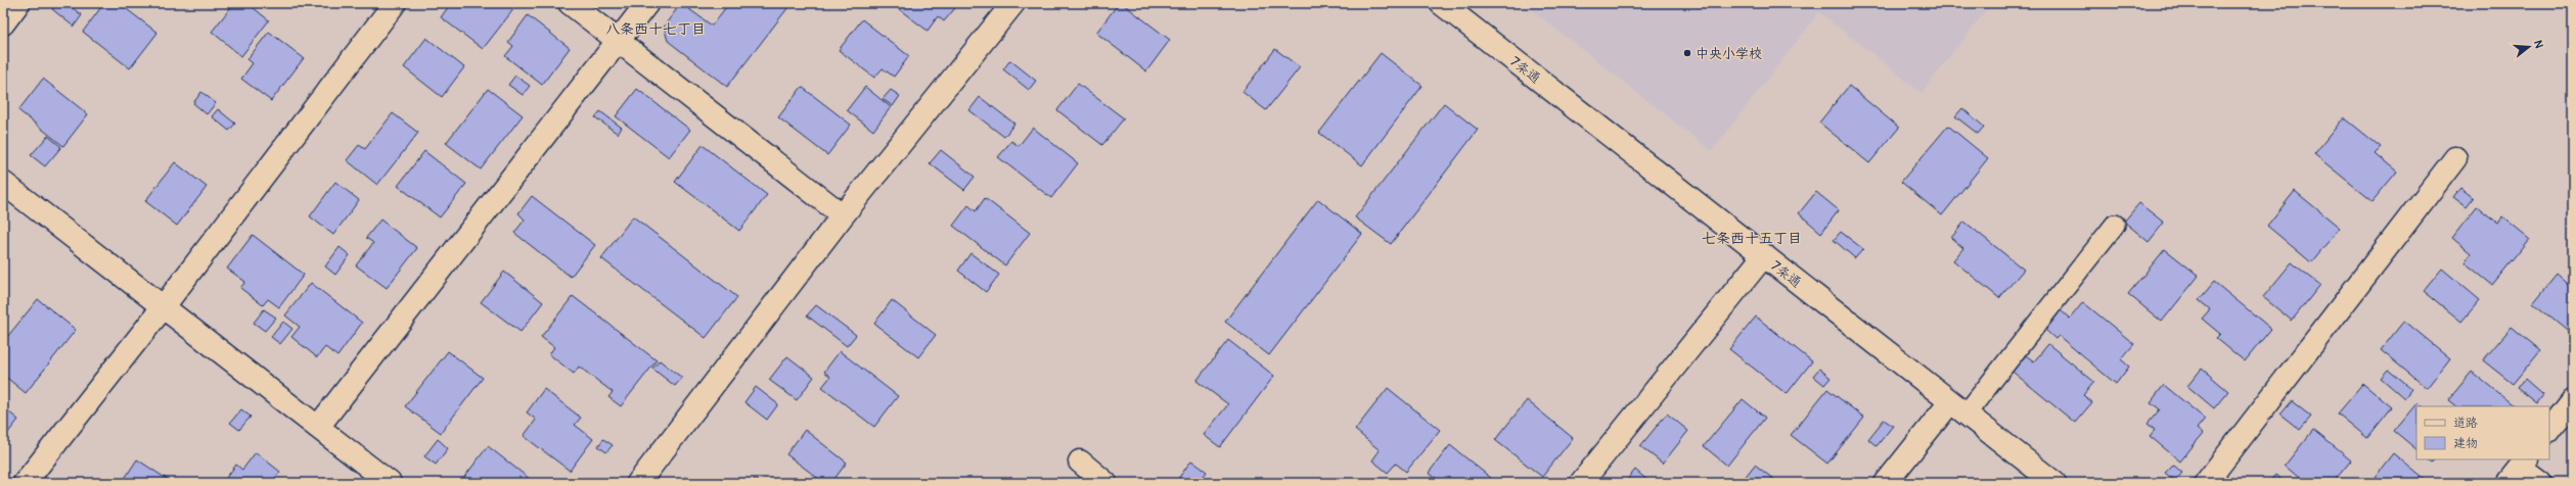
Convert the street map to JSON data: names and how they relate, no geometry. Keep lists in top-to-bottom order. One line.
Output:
{"streets":{"street":["7条通"]},"districts":["八条西十七丁目","七条西十五丁目"],"places":["中央小学校"],"legend":["道路","建物"],"north":"right"}
